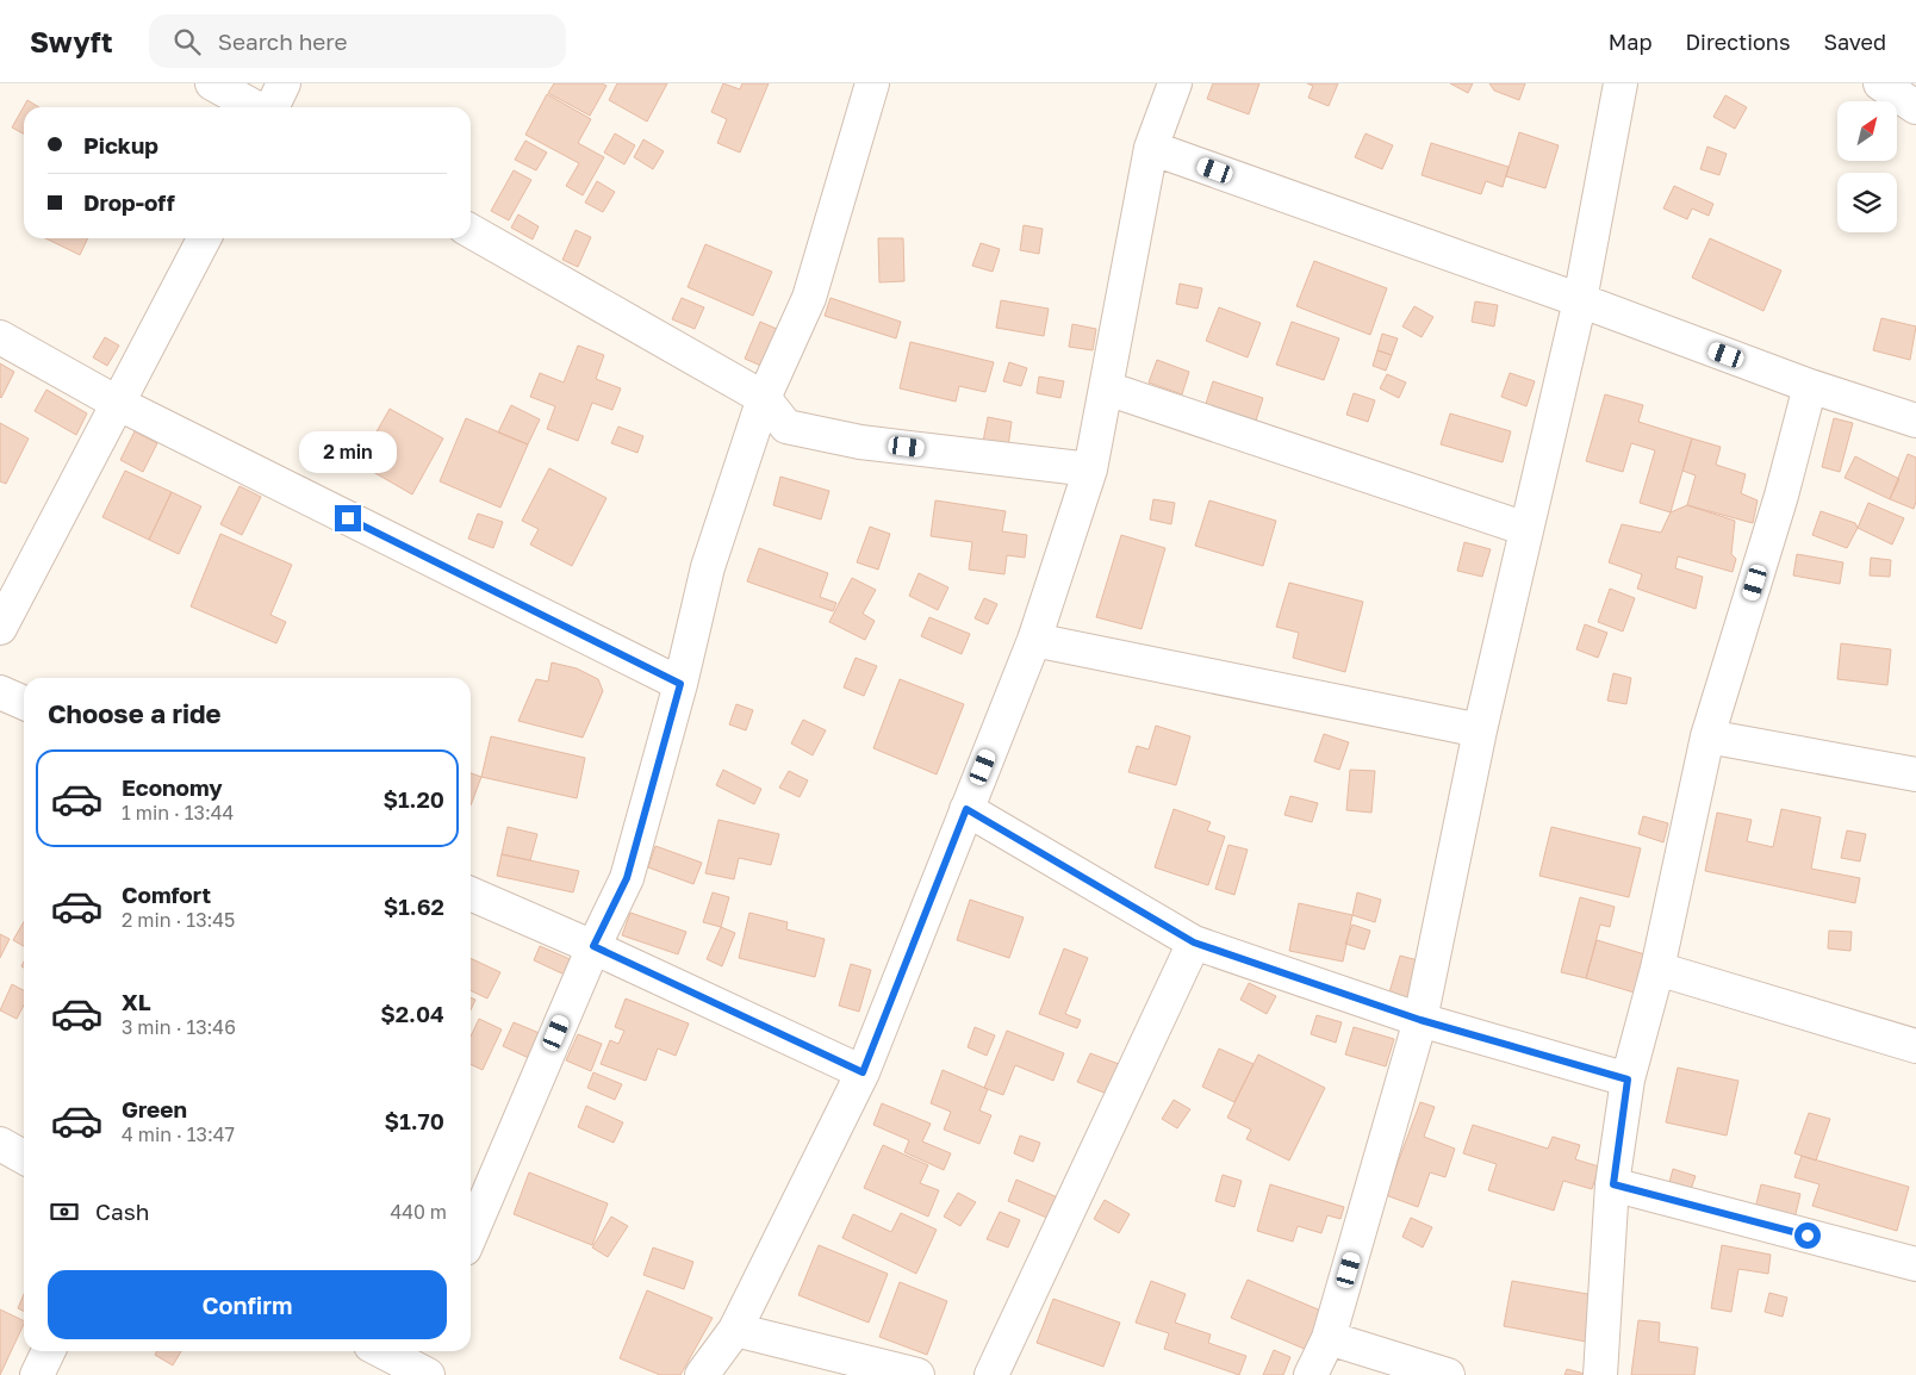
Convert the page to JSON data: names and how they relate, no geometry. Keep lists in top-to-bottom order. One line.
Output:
{"north":"top right","page":{"header":"Swyft","search":"Search here","nav":["Map","Directions","Saved"],"banner":["Pickup","Drop-off"],"bubble":"2 min","heading":"Choose a ride","list":[{"name":"Economy","note":"1 min · 13:44","value":"$1.20"},{"name":"Comfort","note":"2 min · 13:45","value":"$1.62"},{"name":"XL","note":"3 min · 13:46","value":"$2.04"},{"name":"Green","note":"4 min · 13:47","value":"$1.70"}],"pay":["Cash","440 m"],"buttons":"Confirm"}}
